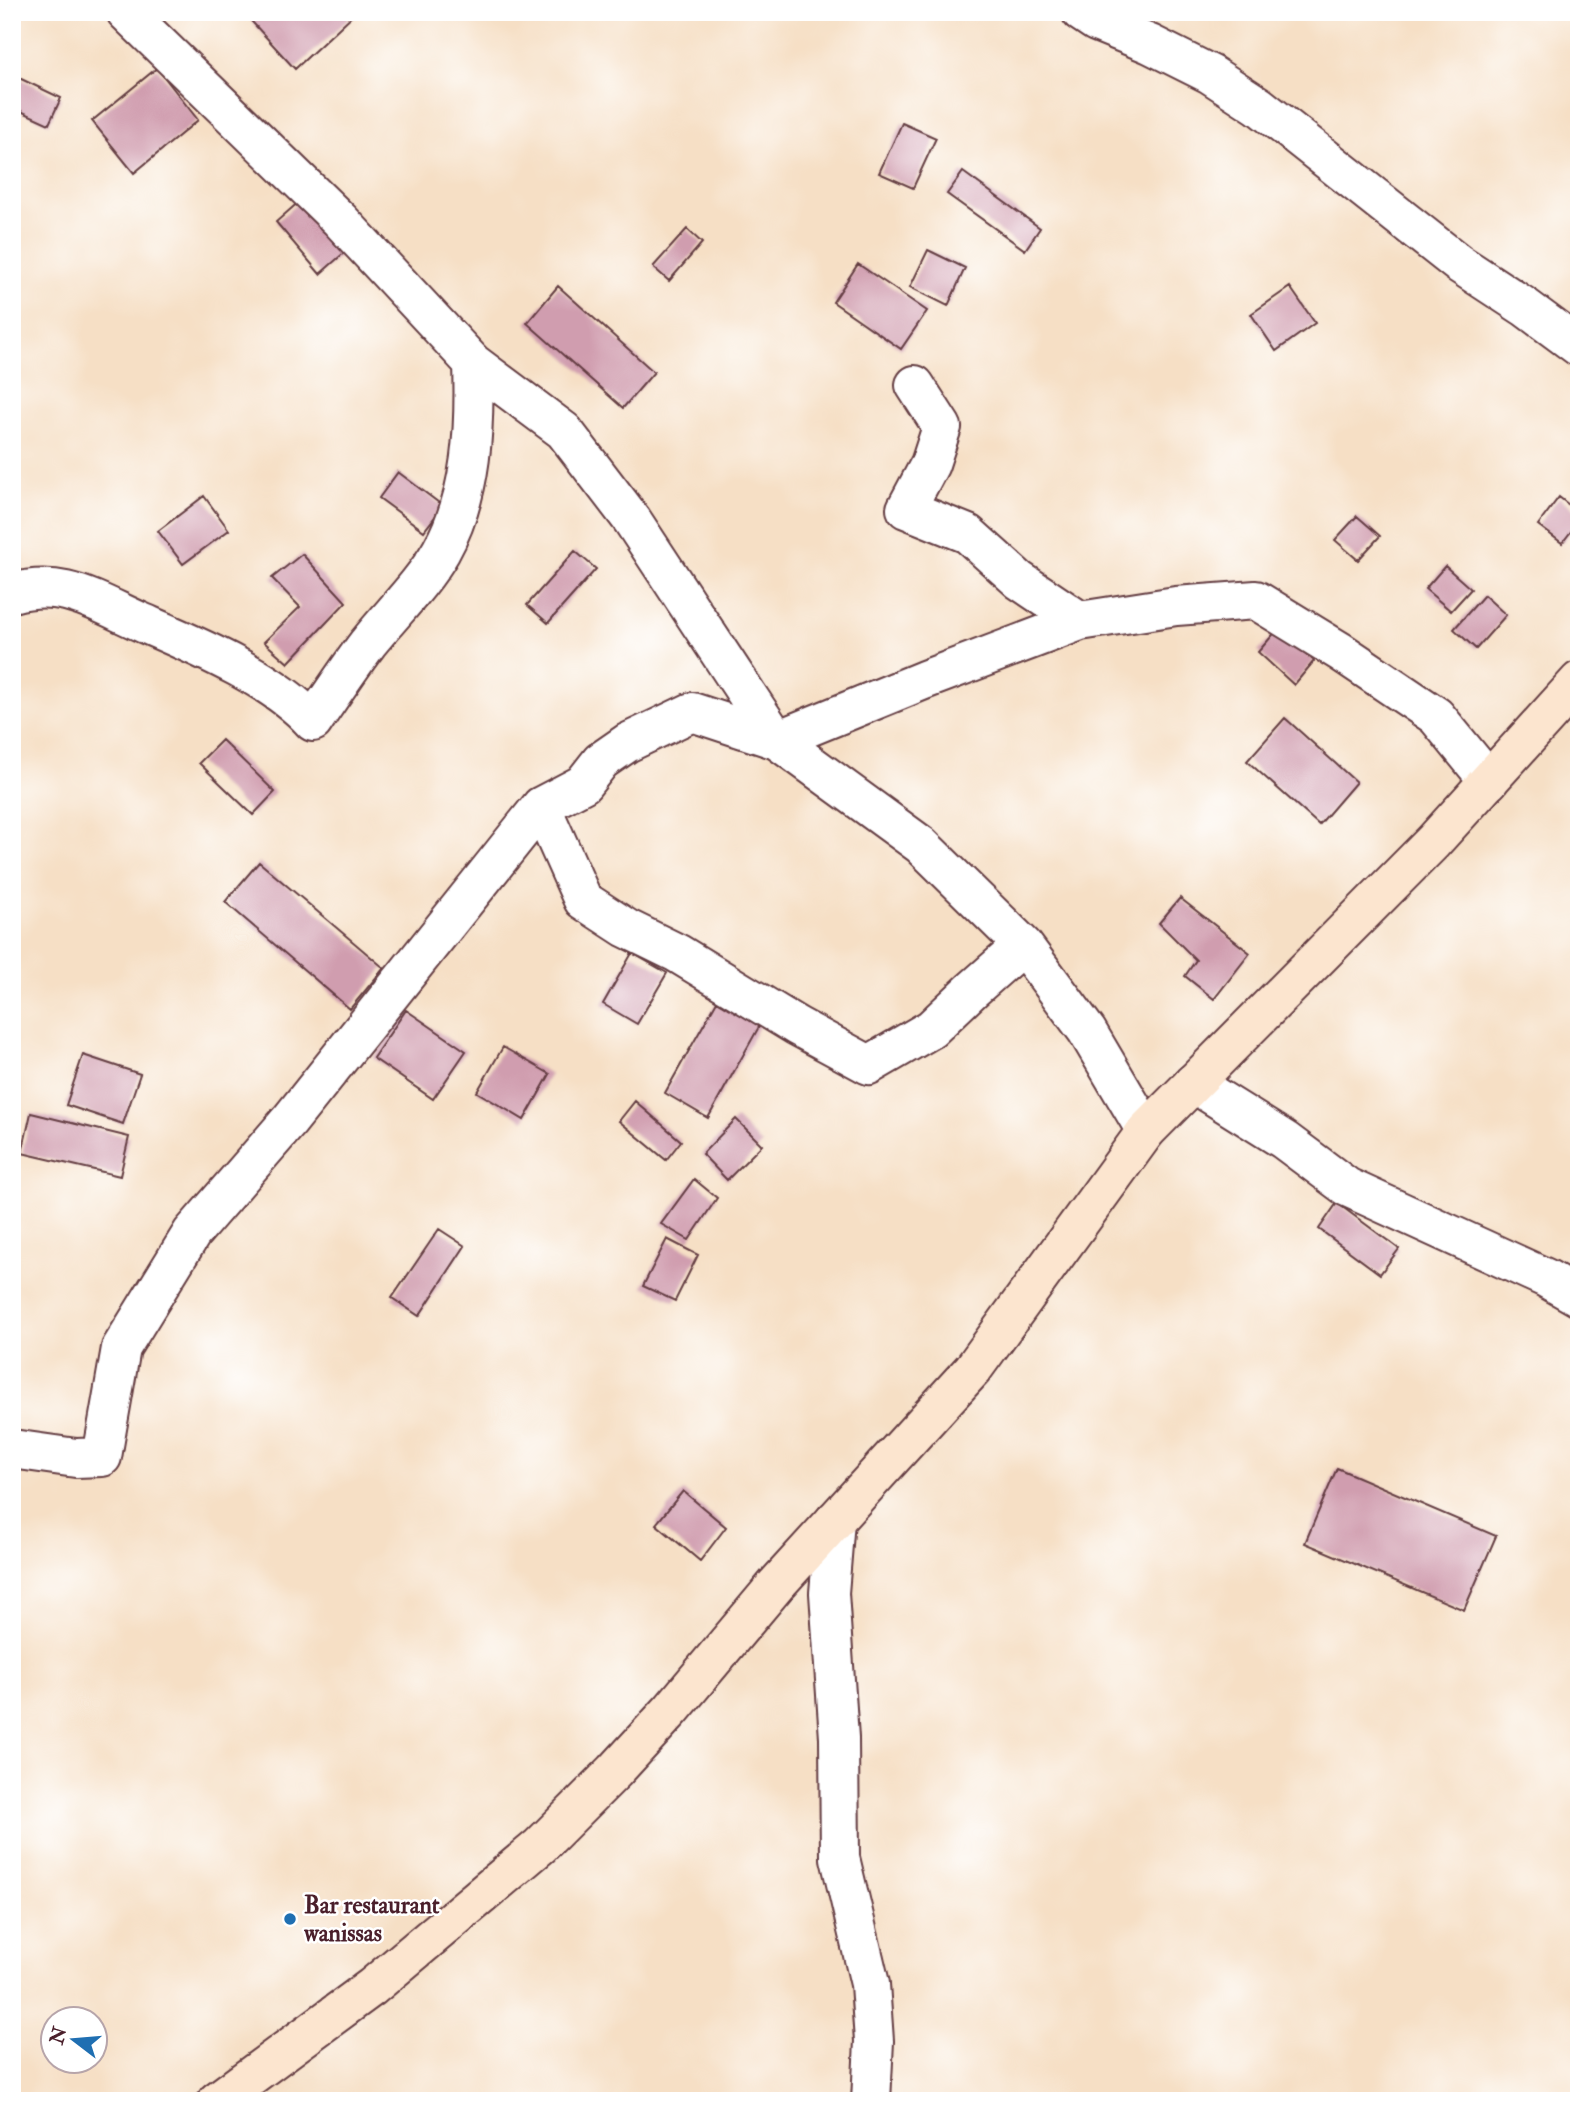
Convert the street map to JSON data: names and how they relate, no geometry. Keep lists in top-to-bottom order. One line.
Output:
{"places":["Bar restaurant wanissas"],"north":"left"}
